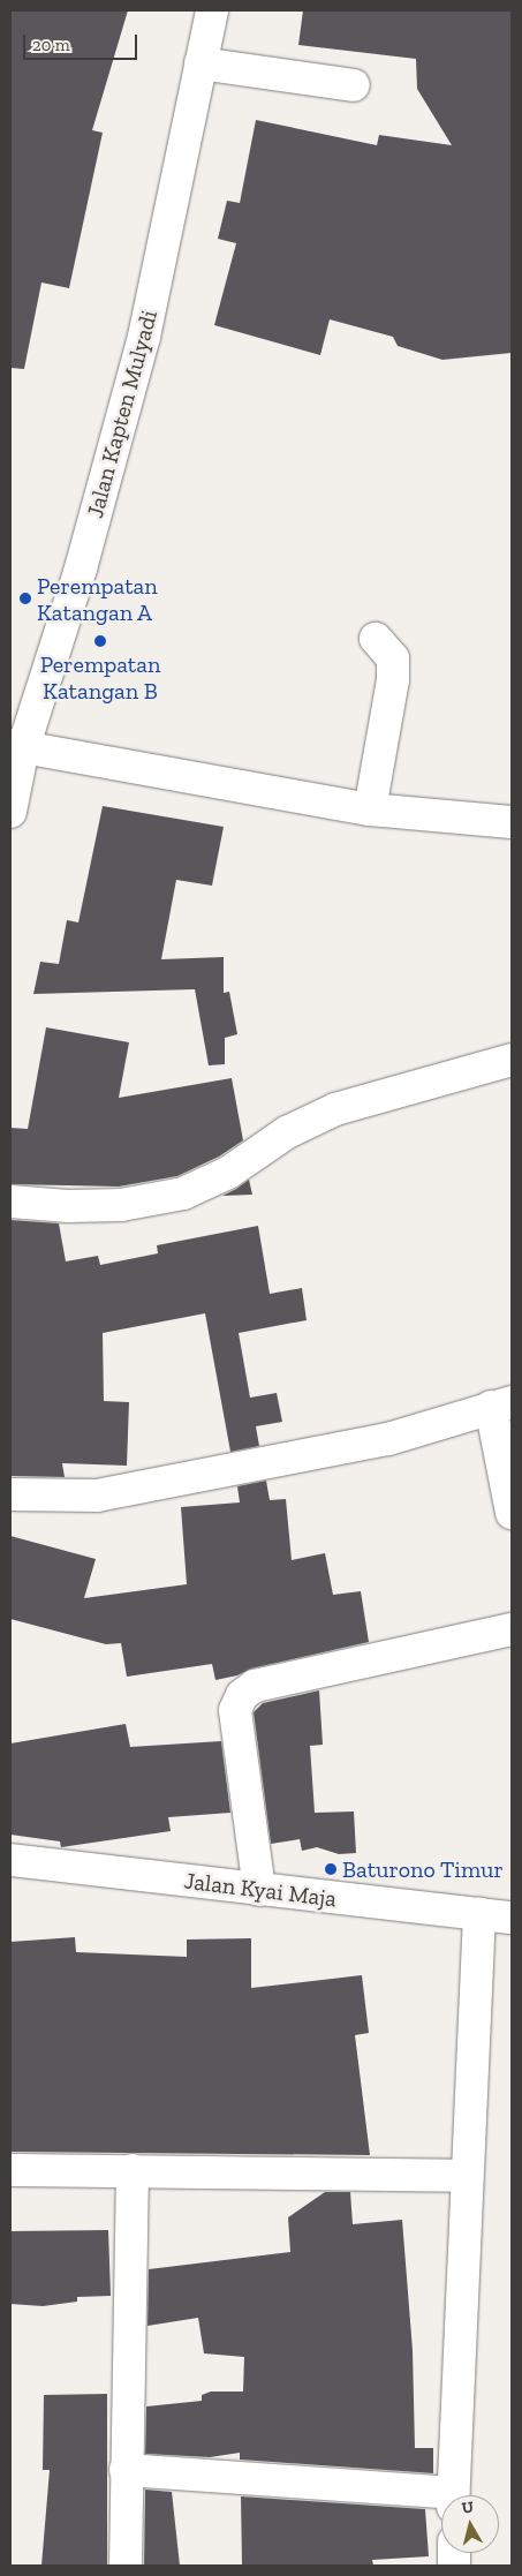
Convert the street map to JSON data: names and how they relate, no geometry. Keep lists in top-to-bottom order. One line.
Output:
{"streets":{"street":["Jalan Kapten Mulyadi","Jalan Kyai Maja"]},"places":["Perempatan Katangan A","Perempatan Katangan B","Baturono Timur"],"scale_bar":"20 m","north":"top"}
